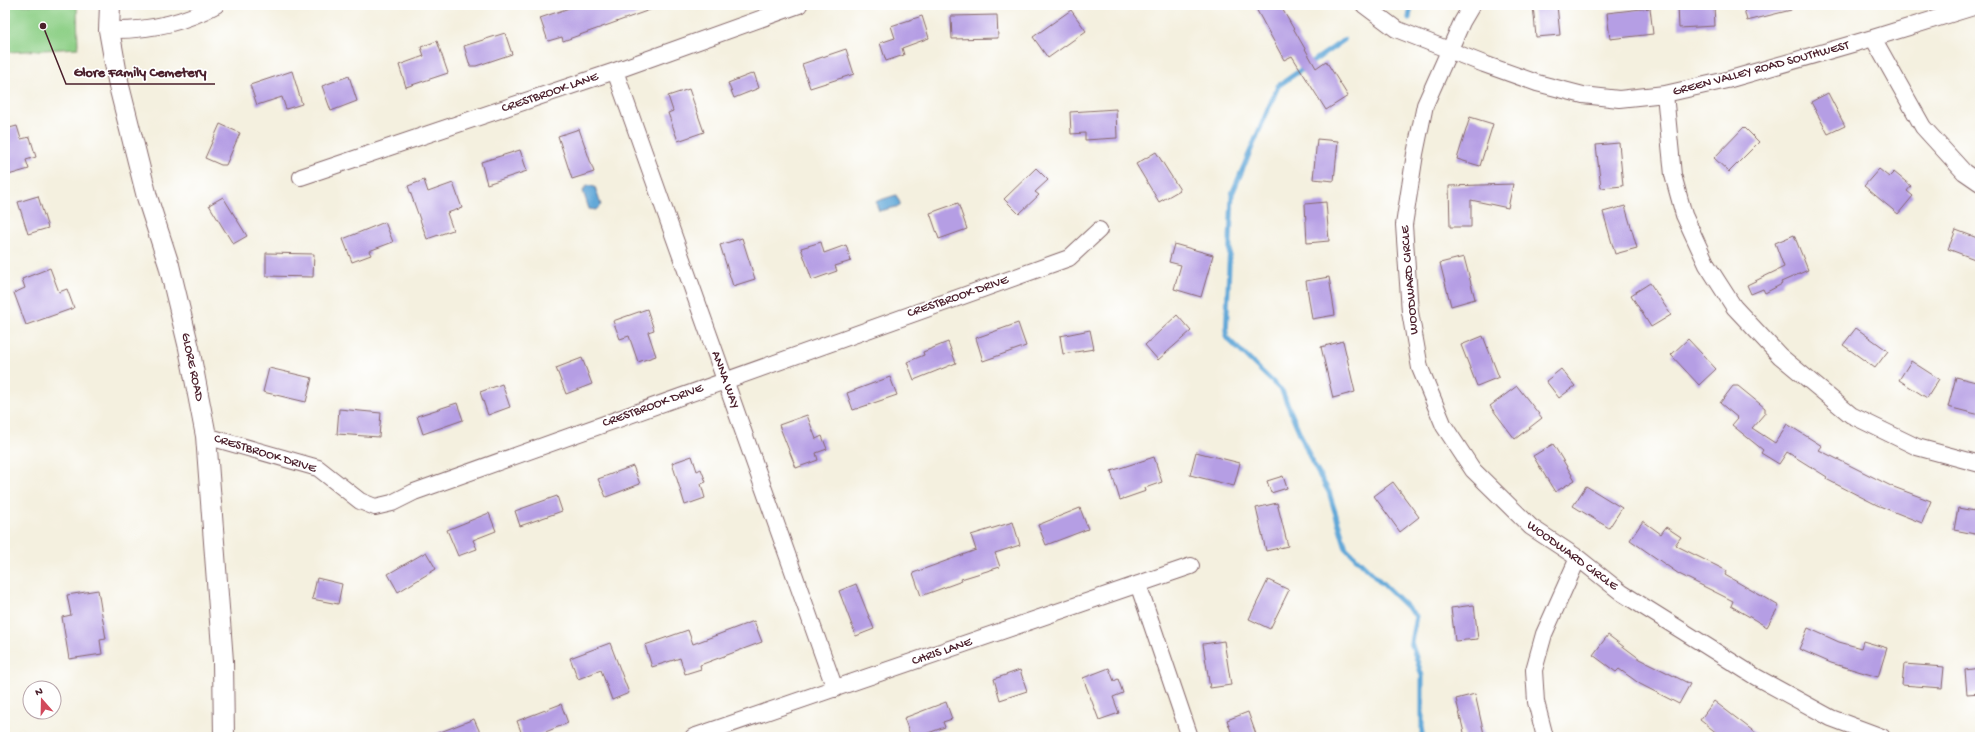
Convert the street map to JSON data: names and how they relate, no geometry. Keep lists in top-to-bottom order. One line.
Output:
{"streets":{"street":["GREEN VALLEY ROAD SOUTHWEST","CRESTBROOK LANE","WOODWARD CIRCLE","CRESTBROOK DRIVE","GLORE ROAD","ANNA WAY","CHRIS LANE"]},"crossings":[["GREEN VALLEY ROAD SOUTHWEST","WOODWARD CIRCLE"],["CRESTBROOK LANE","ANNA WAY"],["CRESTBROOK DRIVE","GLORE ROAD"],["CRESTBROOK DRIVE","ANNA WAY"],["ANNA WAY","CHRIS LANE"]],"places":["Glore Family Cemetery"],"north":"top"}
